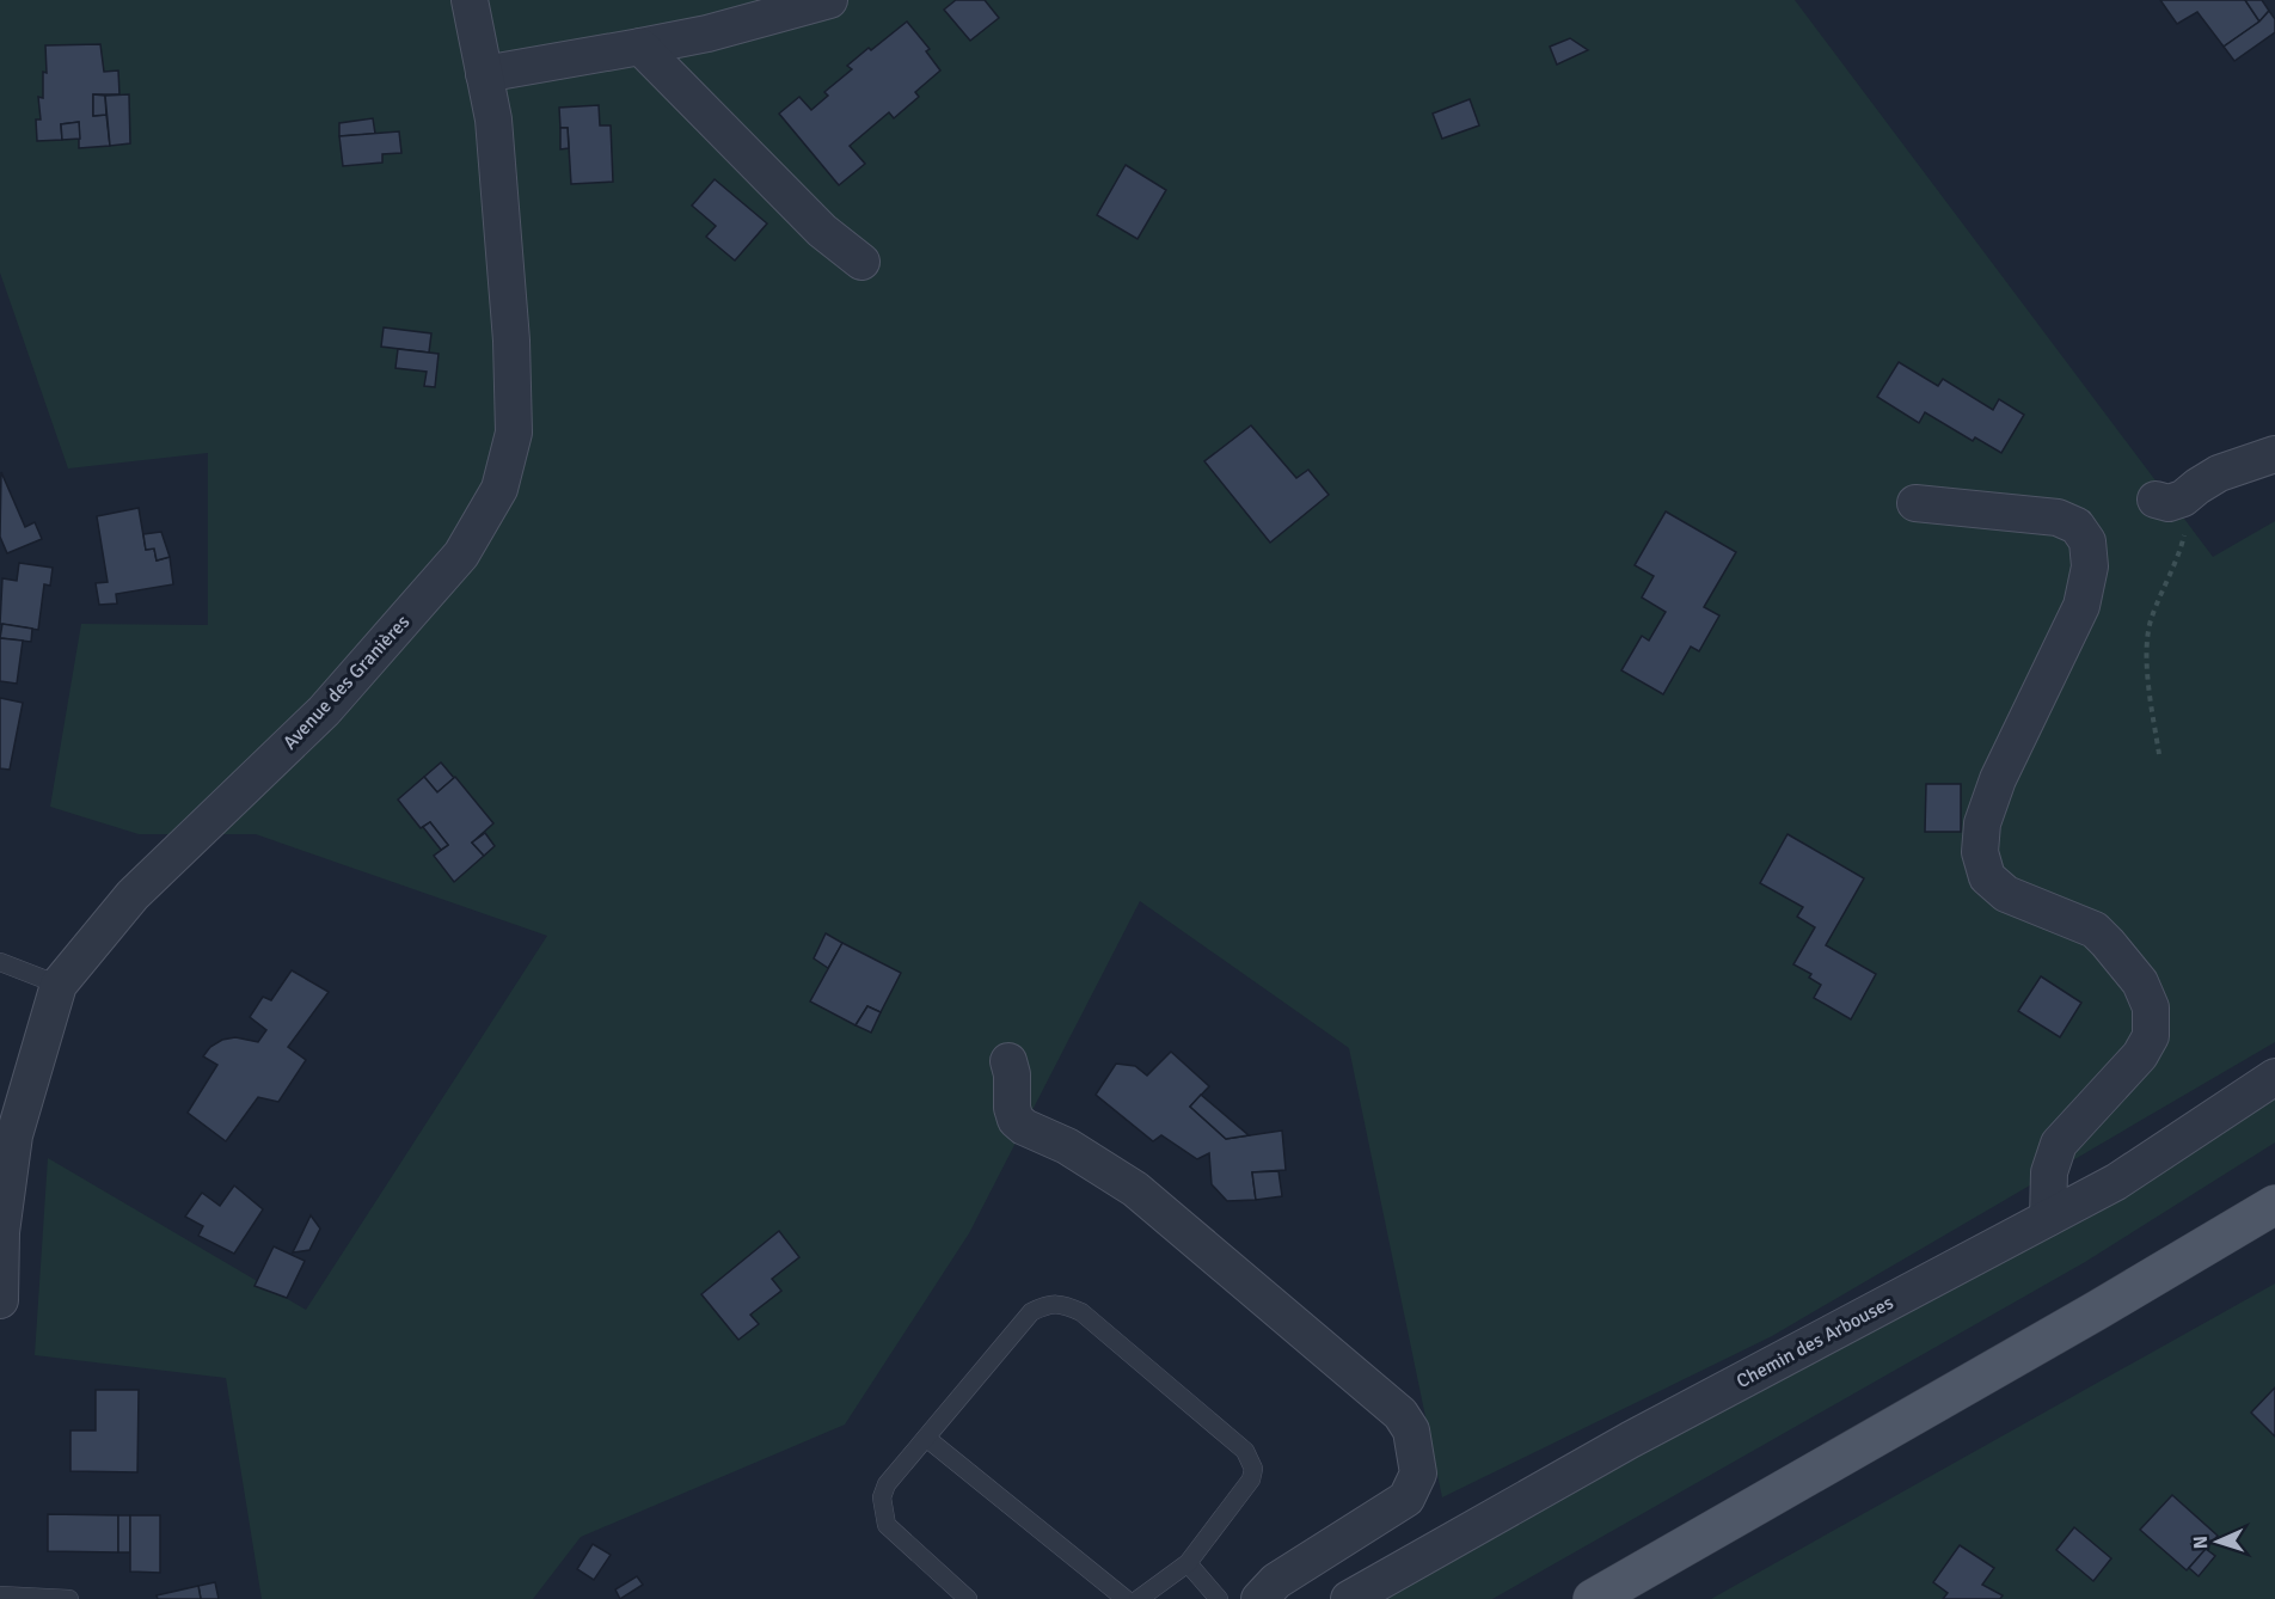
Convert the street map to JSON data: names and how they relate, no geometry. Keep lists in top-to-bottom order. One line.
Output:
{"streets":{"street":["Avenue des Granières","Chemin des Arbouses"]},"north":"left"}
